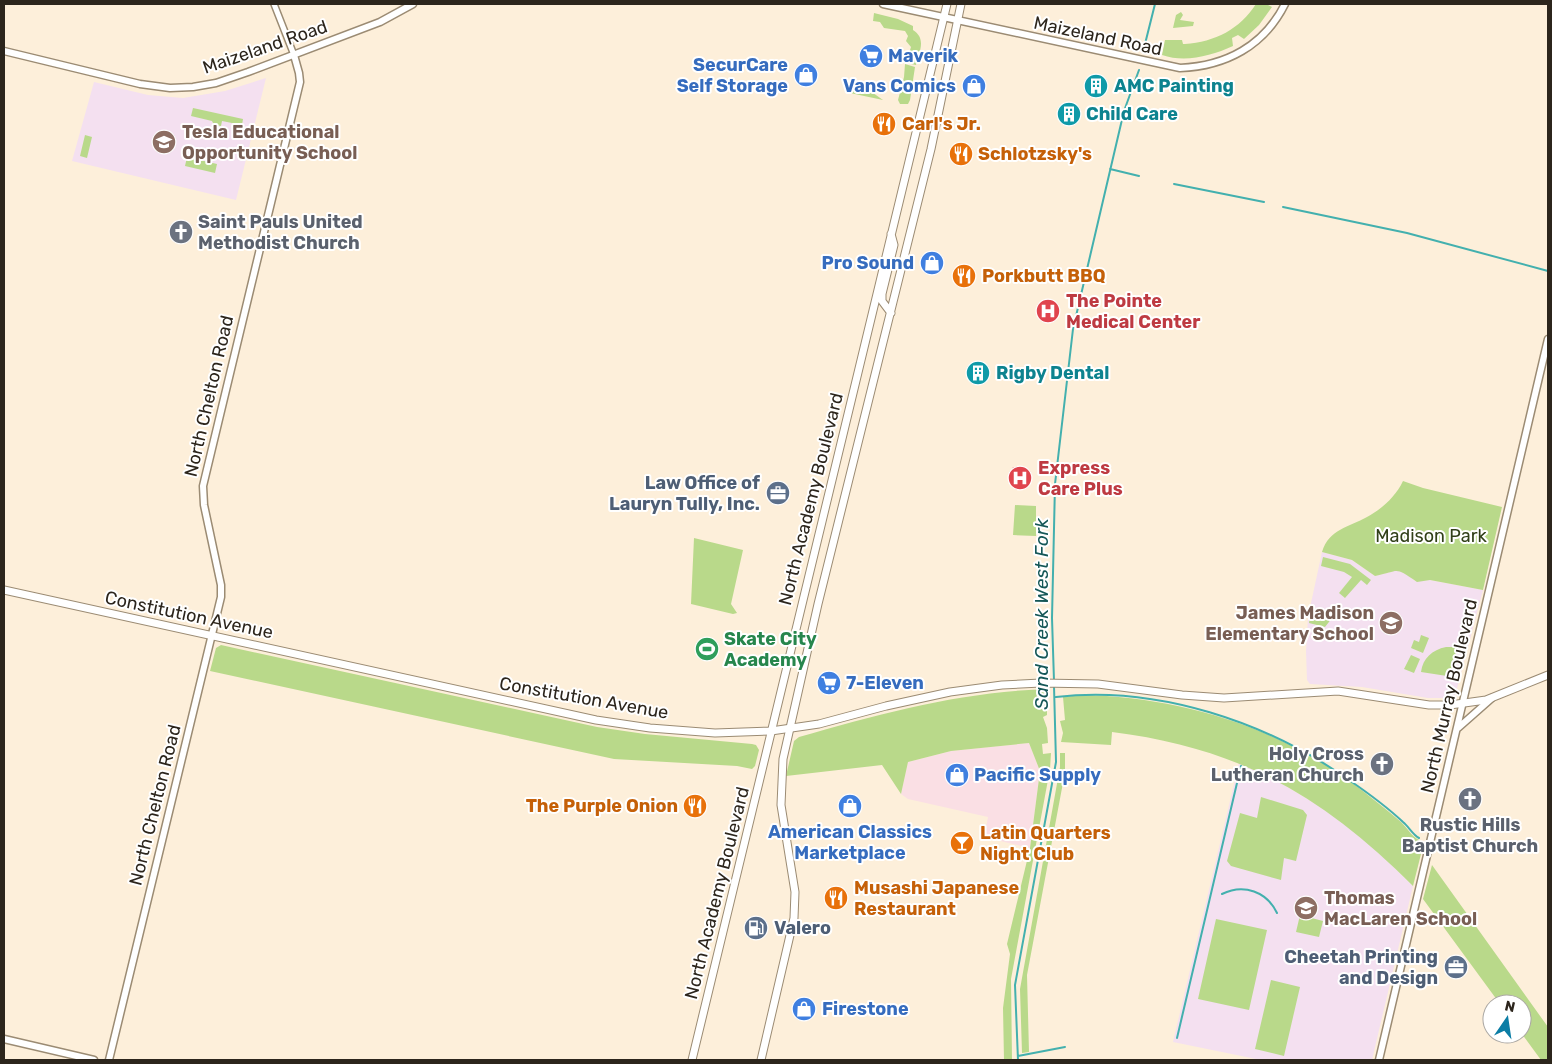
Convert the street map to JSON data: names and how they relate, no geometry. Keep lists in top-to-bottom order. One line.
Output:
{"streets":{"main road":["Maizeland Road","North Chelton Road","North Academy Boulevard","Constitution Avenue","North Murray Boulevard"]},"crossings":[["Maizeland Road","North Chelton Road"],["Maizeland Road","North Academy Boulevard"],["North Chelton Road","Constitution Avenue"],["North Academy Boulevard","Constitution Avenue"],["Constitution Avenue","North Murray Boulevard"]],"water":["Sand Creek West Fork"],"parks":["Madison Park"],"places":{"supermarket":["Maverik","7-Eleven"],"shop":["SecurCare Self Storage","Vans Comics","Pro Sound","Pacific Supply","American Classics Marketplace","Firestone"],"building":["AMC Painting","Child Care","Rigby Dental"],"restaurant":["Carl's Jr.","Schlotzsky's","Porkbutt BBQ","The Purple Onion","Musashi Japanese Restaurant"],"school or university":["Tesla Educational Opportunity School","James Madison Elementary School","Thomas MacLaren School"],"church":["Saint Pauls United Methodist Church","Holy Cross Lutheran Church","Rustic Hills Baptist Church"],"hospital":["The Pointe Medical Center","Express Care Plus"],"office":["Law Office of Lauryn Tully, Inc.","Cheetah Printing and Design"],"sports":["Skate City Academy"],"bar":["Latin Quarters Night Club"],"fuel station":["Valero"]},"north":"top"}
